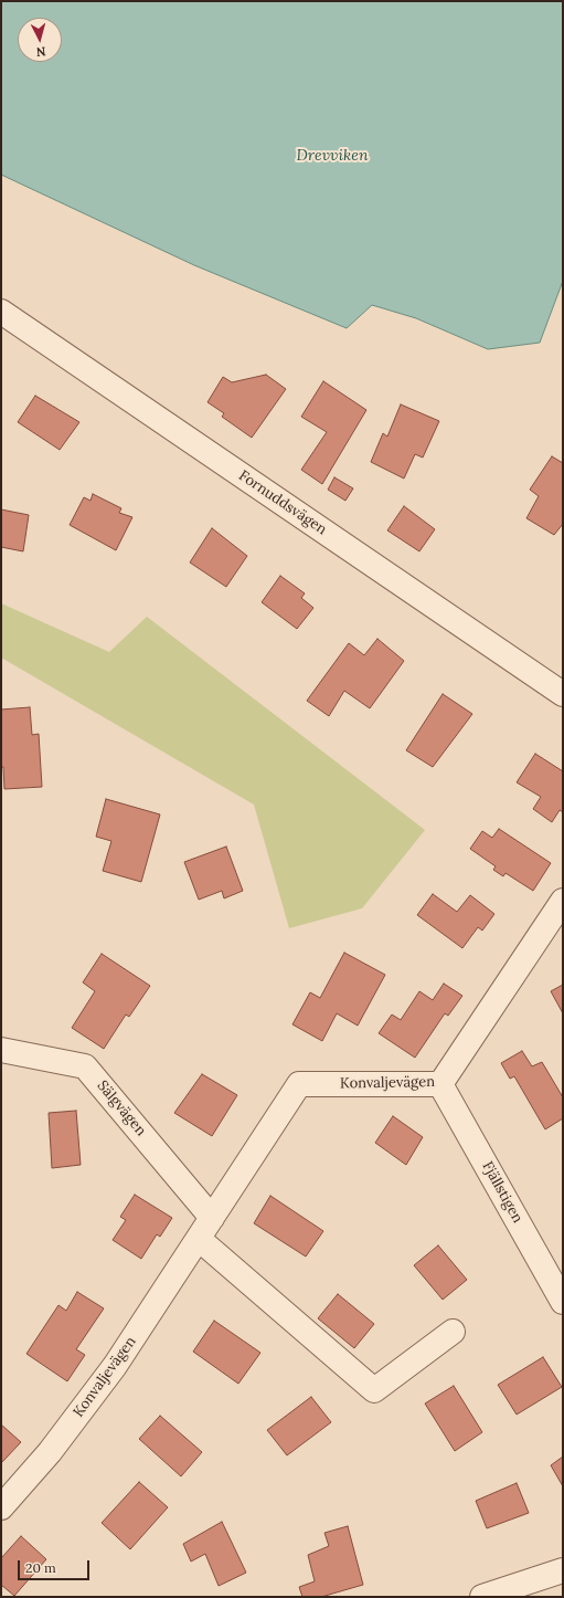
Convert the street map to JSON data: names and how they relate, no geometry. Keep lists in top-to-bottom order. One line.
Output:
{"streets":{"street":["Fornuddsvägen","Konvaljevägen","Sälgvägen","Fjällstigen"]},"crossings":[["Konvaljevägen","Sälgvägen"],["Konvaljevägen","Fjällstigen"]],"water":["Drevviken"],"scale_bar":"20 m","north":"bottom"}
